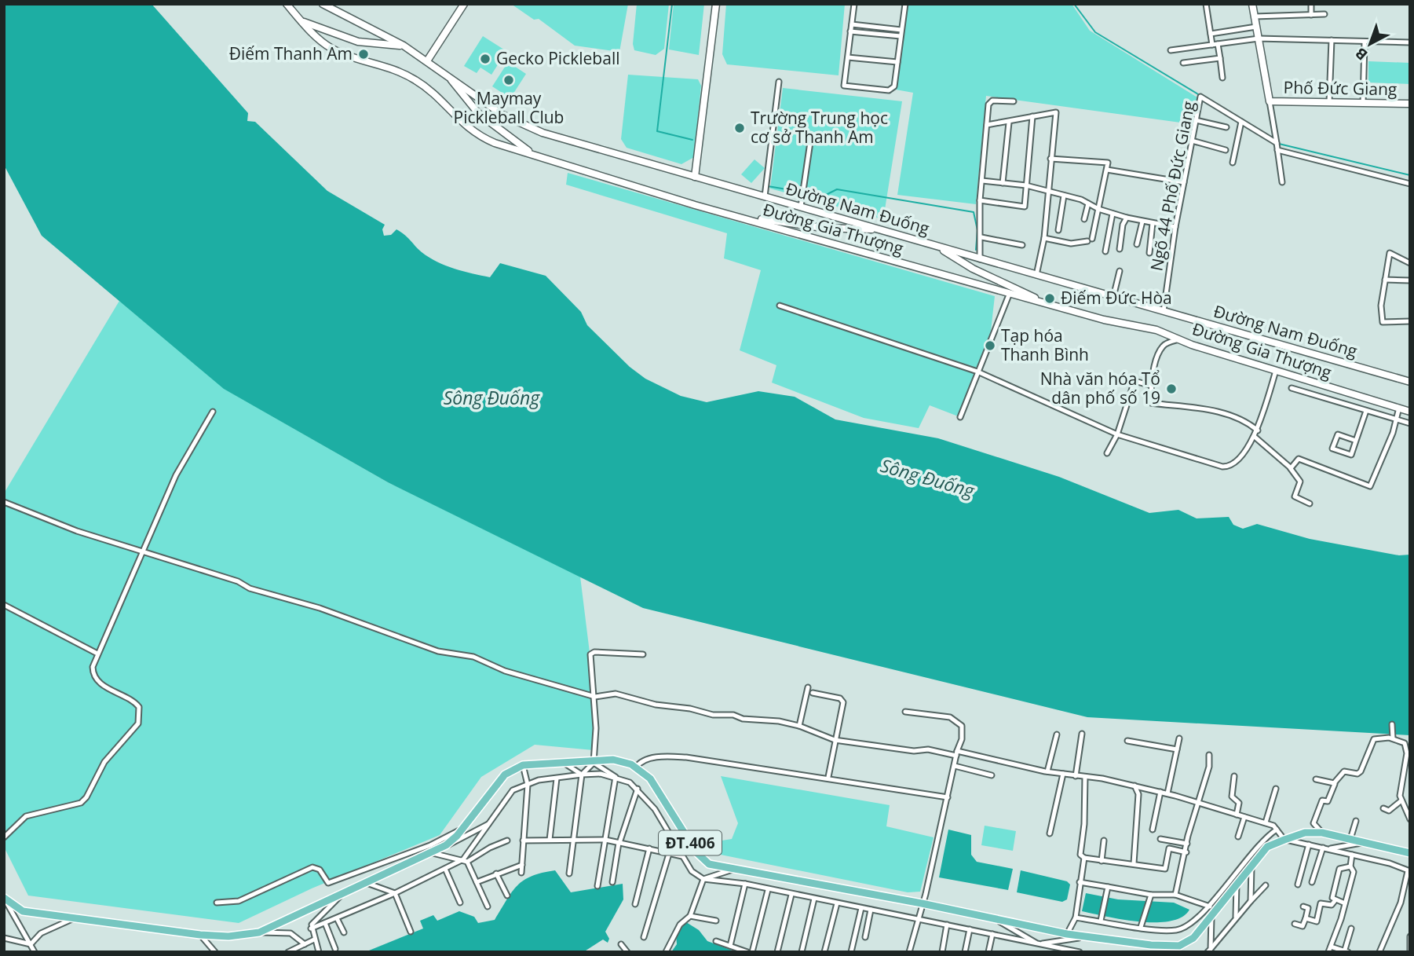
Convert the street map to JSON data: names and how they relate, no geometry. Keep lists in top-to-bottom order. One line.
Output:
{"streets":{"main road":["Phố Đức Giang","Đường Nam Đuống","Đường Gia Thượng","ĐT.406"],"street":["Ngõ 44 Phố Đức Giang"]},"crossings":[["Ngõ 44 Phố Đức Giang","Đường Nam Đuống"]],"water":["Sông Đuống"],"places":["Điếm Thanh Am","Gecko Pickleball","Maymay Pickleball Club","Trường Trung học cơ sở Thanh Am","Điếm Đức Hòa","Tạp hóa Thanh Bình","Nhà văn hóa Tổ dân phố số 19"],"north":"bottom left"}
